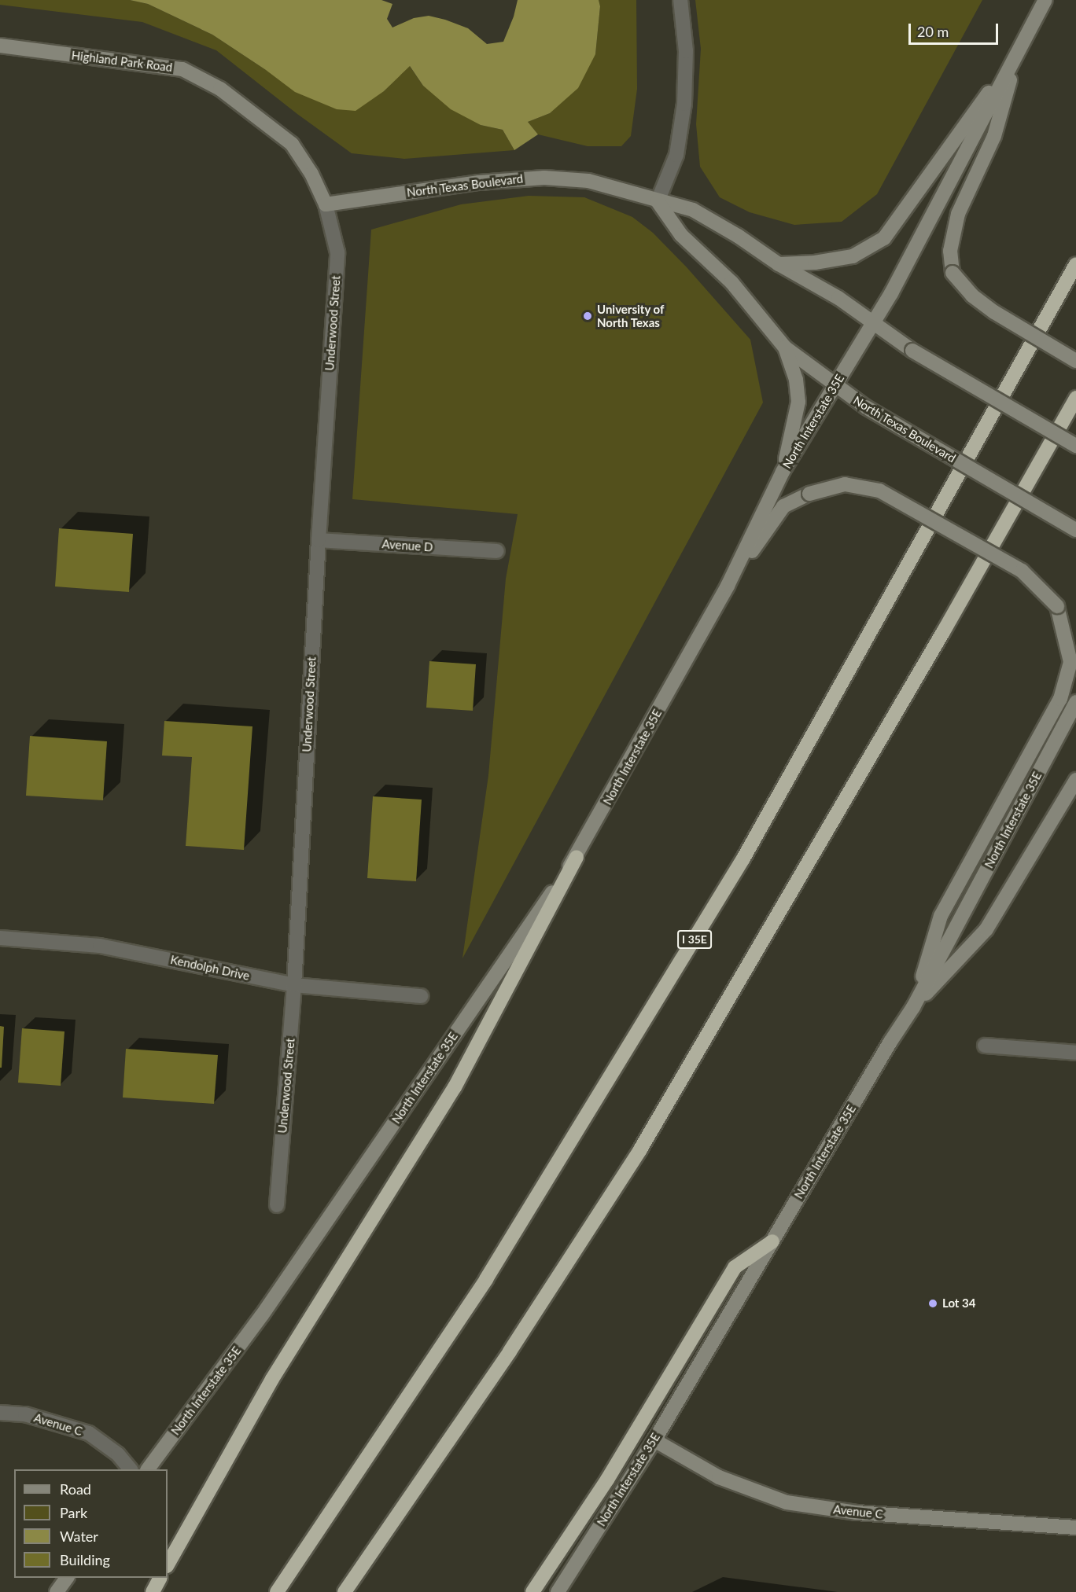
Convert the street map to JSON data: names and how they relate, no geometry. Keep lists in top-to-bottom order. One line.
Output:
{"streets":{"highway":["I 35E"],"main road":["Highland Park Road","North Texas Boulevard","North Interstate 35E","Avenue C"],"street":["Underwood Street","Avenue D","Kendolph Drive"]},"crossings":[["Highland Park Road","North Texas Boulevard"],["Highland Park Road","Underwood Street"],["North Texas Boulevard","Underwood Street"],["North Texas Boulevard","North Interstate 35E"],["Underwood Street","Avenue D"],["Underwood Street","Kendolph Drive"],["North Interstate 35E","Avenue C"]],"places":["University of North Texas","Lot 34"],"legend":["Road","Park","Water","Building"],"scale_bar":"20 m"}
